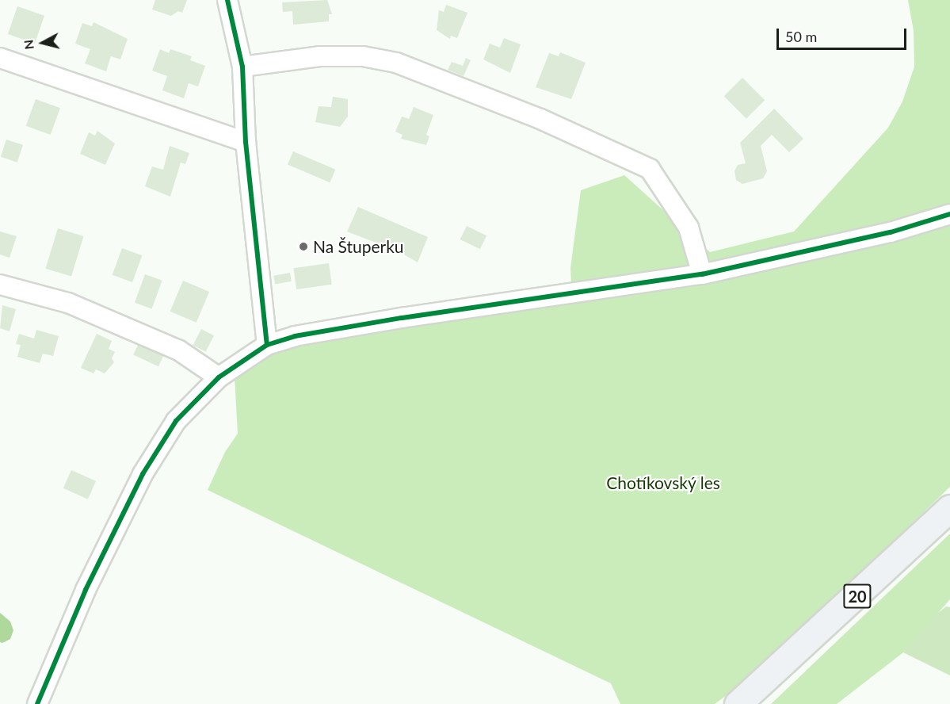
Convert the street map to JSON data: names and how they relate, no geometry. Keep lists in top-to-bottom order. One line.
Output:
{"streets":{"main road":["20"]},"parks":["Chotíkovský les"],"places":["Na Štuperku"],"scale_bar":"50 m","north":"left"}
